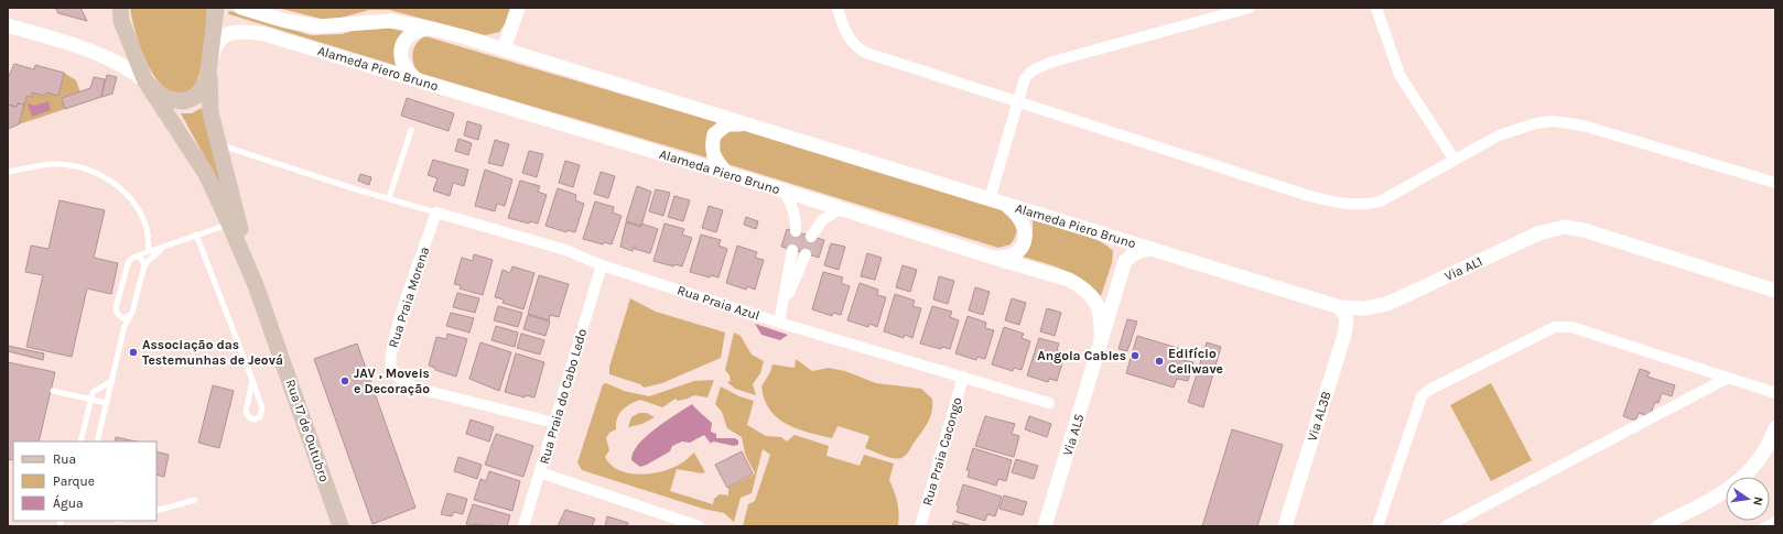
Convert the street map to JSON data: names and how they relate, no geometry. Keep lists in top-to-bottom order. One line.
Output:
{"streets":{"main road":["Rua 17 de Outubro"],"street":["Alameda Piero Bruno","Via AL1","Rua Praia Morena","Rua Praia Azul","Rua Praia do Cabo Ledo","Via AL3B","Via AL5","Rua Praia Cacongo"]},"crossings":[["Alameda Piero Bruno","Via AL1"],["Alameda Piero Bruno","Rua 17 de Outubro"],["Alameda Piero Bruno","Via AL5"],["Via AL1","Via AL3B"],["Rua Praia Morena","Rua Praia Azul"],["Rua Praia Morena","Rua Praia do Cabo Ledo"],["Rua Praia Azul","Rua Praia do Cabo Ledo"],["Rua Praia Azul","Rua 17 de Outubro"],["Rua Praia Azul","Rua Praia Cacongo"]],"places":["Associação das Testemunhas de Jeová","Angola Cables","Edifício Cellwave","JAV , Moveis e Decoração"],"legend":["Rua","Parque","Água"],"north":"right"}
